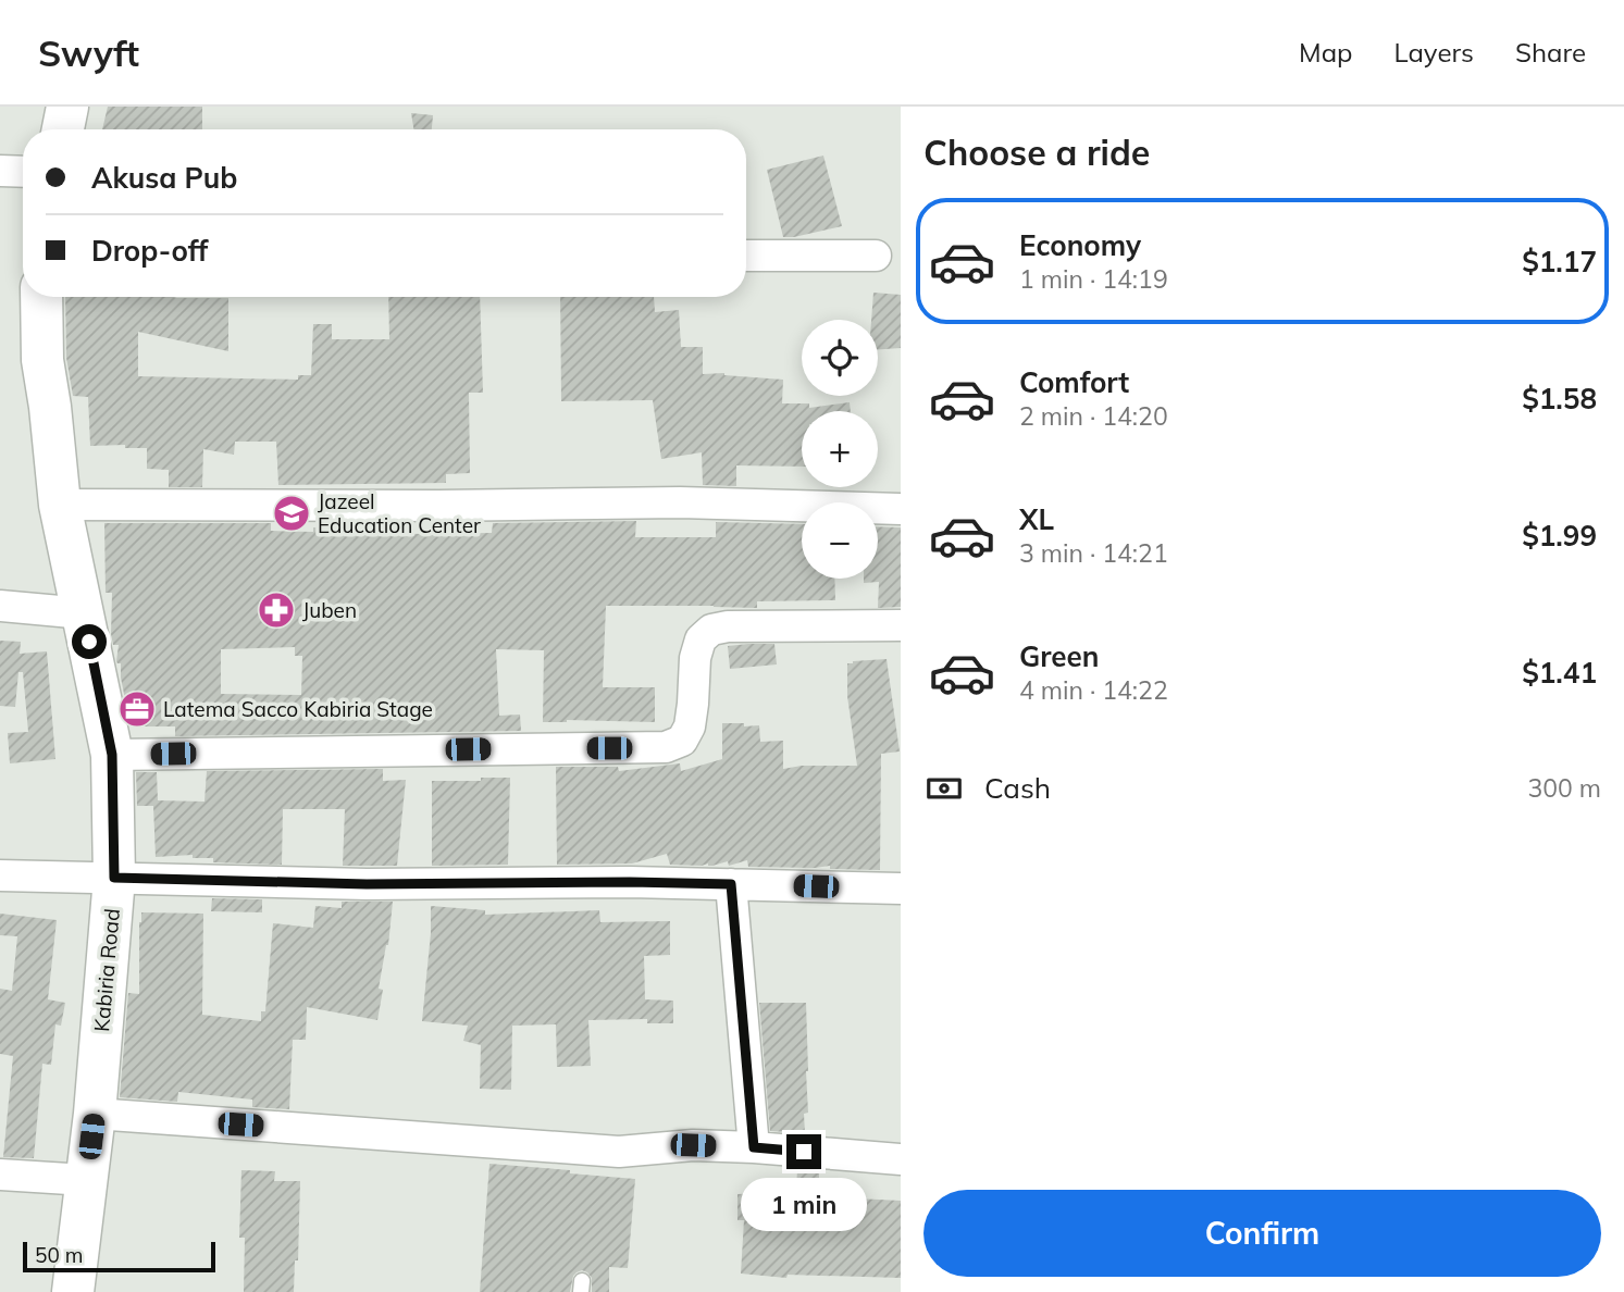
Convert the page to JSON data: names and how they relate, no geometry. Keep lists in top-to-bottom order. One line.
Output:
{"streets":{"main road":["Kabiria Road"]},"places":{"school or university":["Jazeel Education Center"],"pharmacy":["Juben"],"office":["Latema Sacco Kabiria Stage"]},"scale_bar":"50 m","page":{"header":"Swyft","nav":["Map","Layers","Share"],"heading":"Choose a ride","banner":["Akusa Pub","Drop-off"],"list":[{"name":"Economy","note":"1 min · 14:19","value":"$1.17"},{"name":"Comfort","note":"2 min · 14:20","value":"$1.58"},{"name":"XL","note":"3 min · 14:21","value":"$1.99"},{"name":"Green","note":"4 min · 14:22","value":"$1.41"}],"map_buttons":["+","−"],"pay":["Cash","300 m"],"buttons":"Confirm","bubble":"1 min","scale":"50 m"}}
